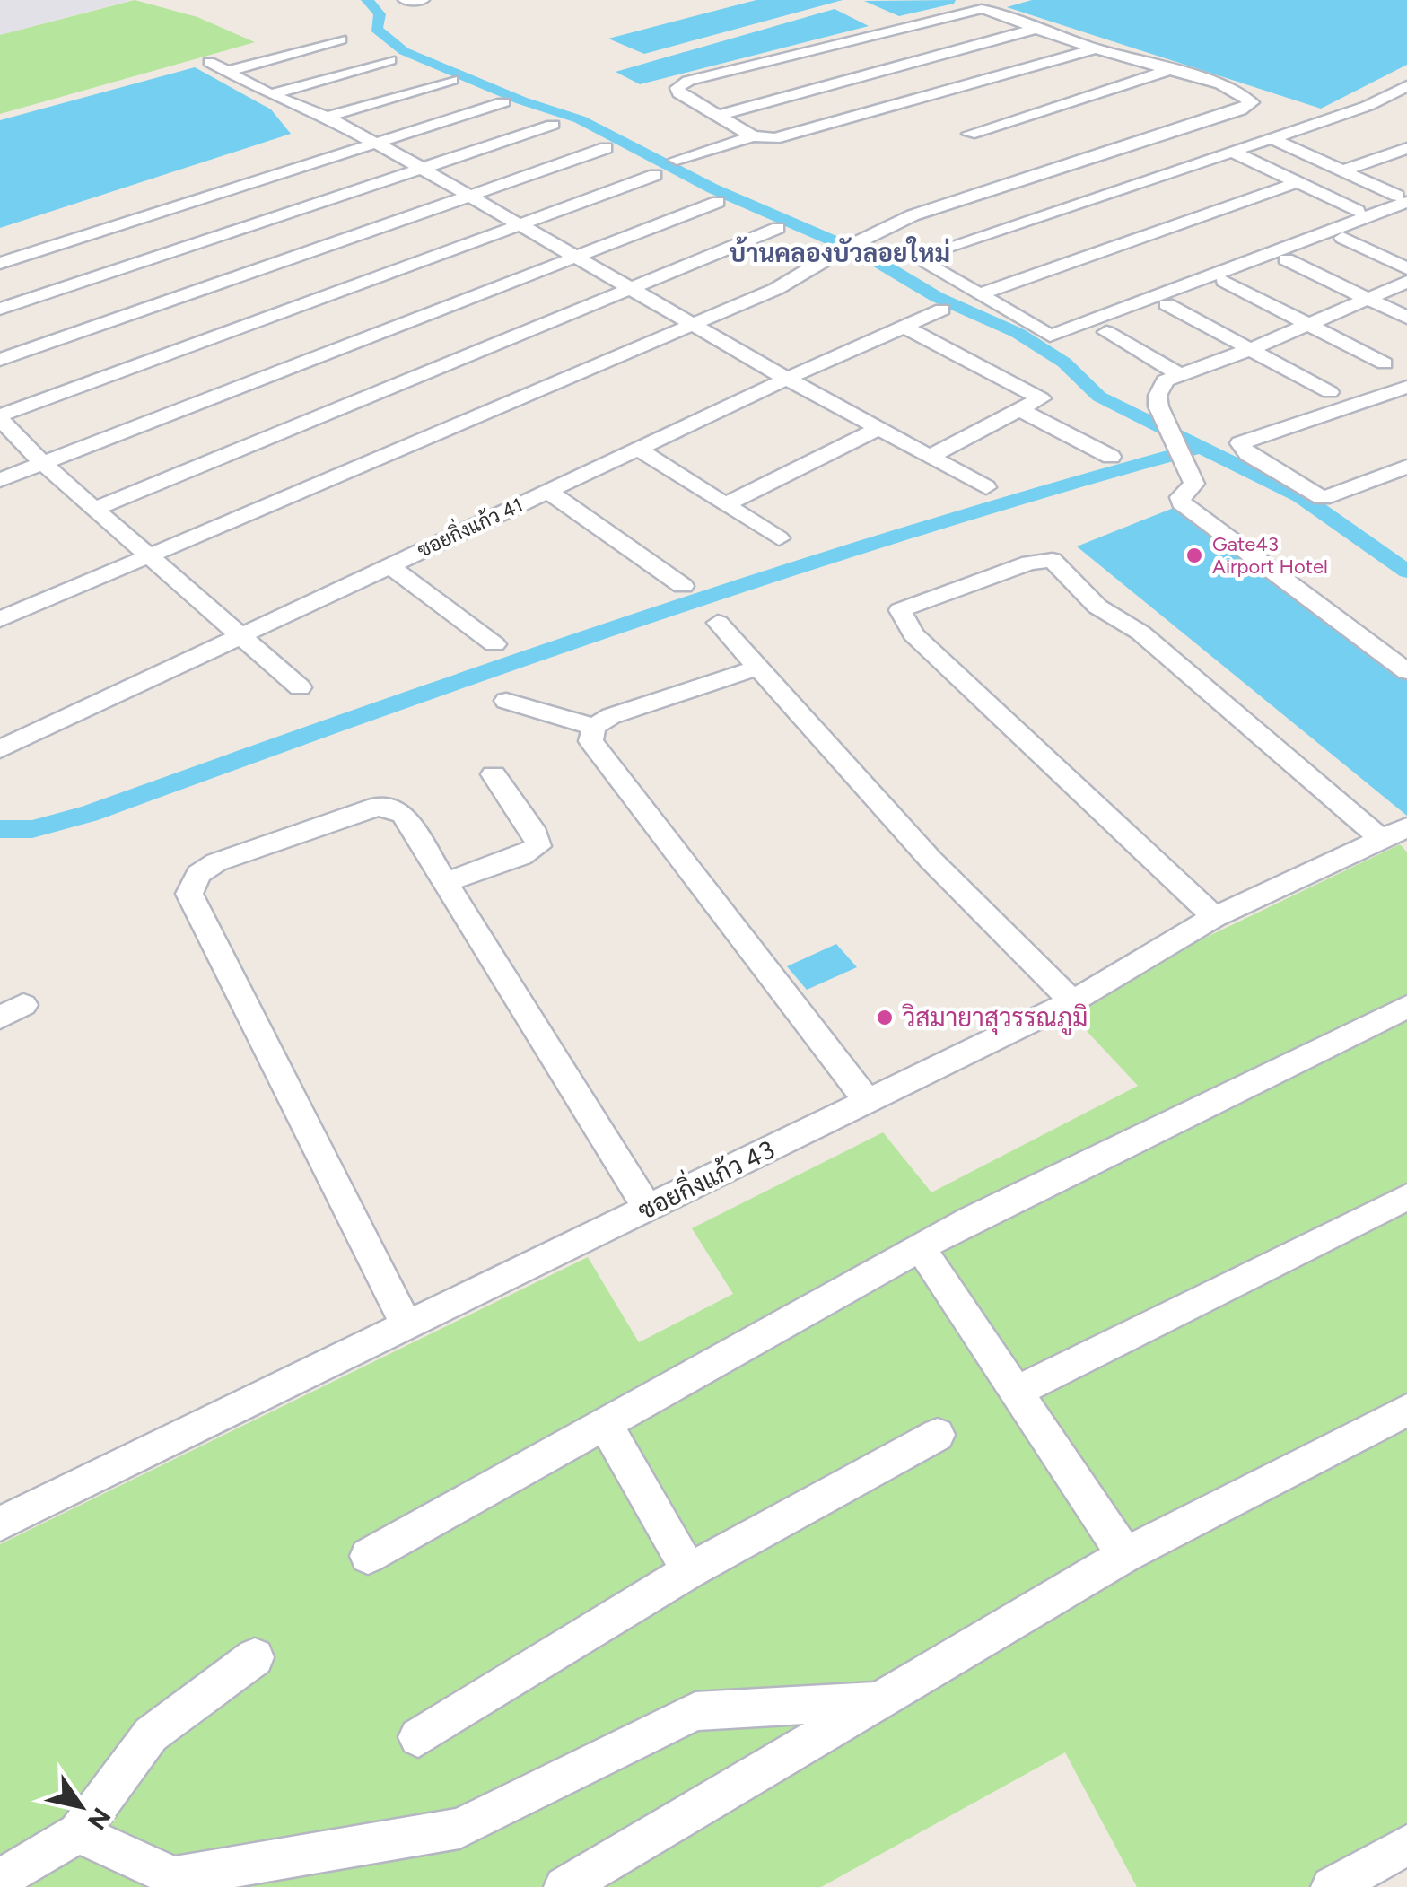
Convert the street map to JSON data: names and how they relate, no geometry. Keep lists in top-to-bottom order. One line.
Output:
{"streets":{"street":["ซอยกิ่งแก้ว 41","ซอยกิ่งแก้ว 43"]},"districts":["บ้านคลองบัวลอยใหม่"],"places":["Gate43 Airport Hotel","วิสมายาสุวรรณภูมิ"],"north":"bottom right"}
